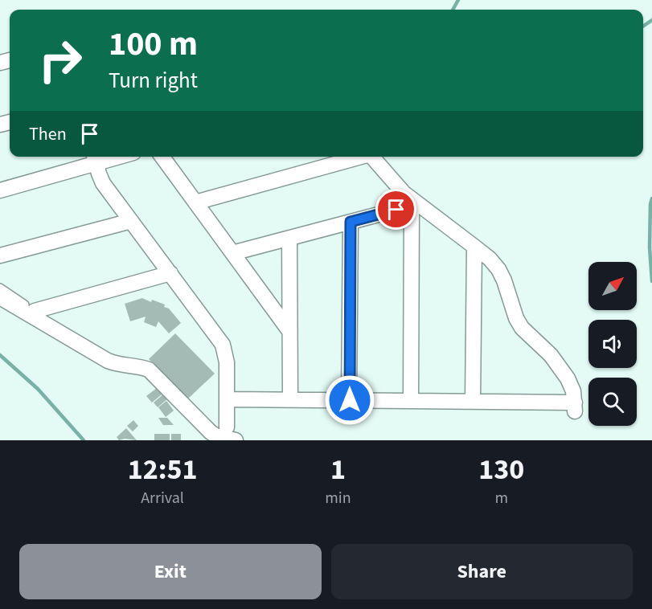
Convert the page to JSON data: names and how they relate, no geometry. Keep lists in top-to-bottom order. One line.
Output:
{"north":"top right","page":{"turn":["100 m","Turn right"],"then":"Then","eta":["12:51","Arrival","1","min","130","m"],"buttons":["Exit","Share"]}}
